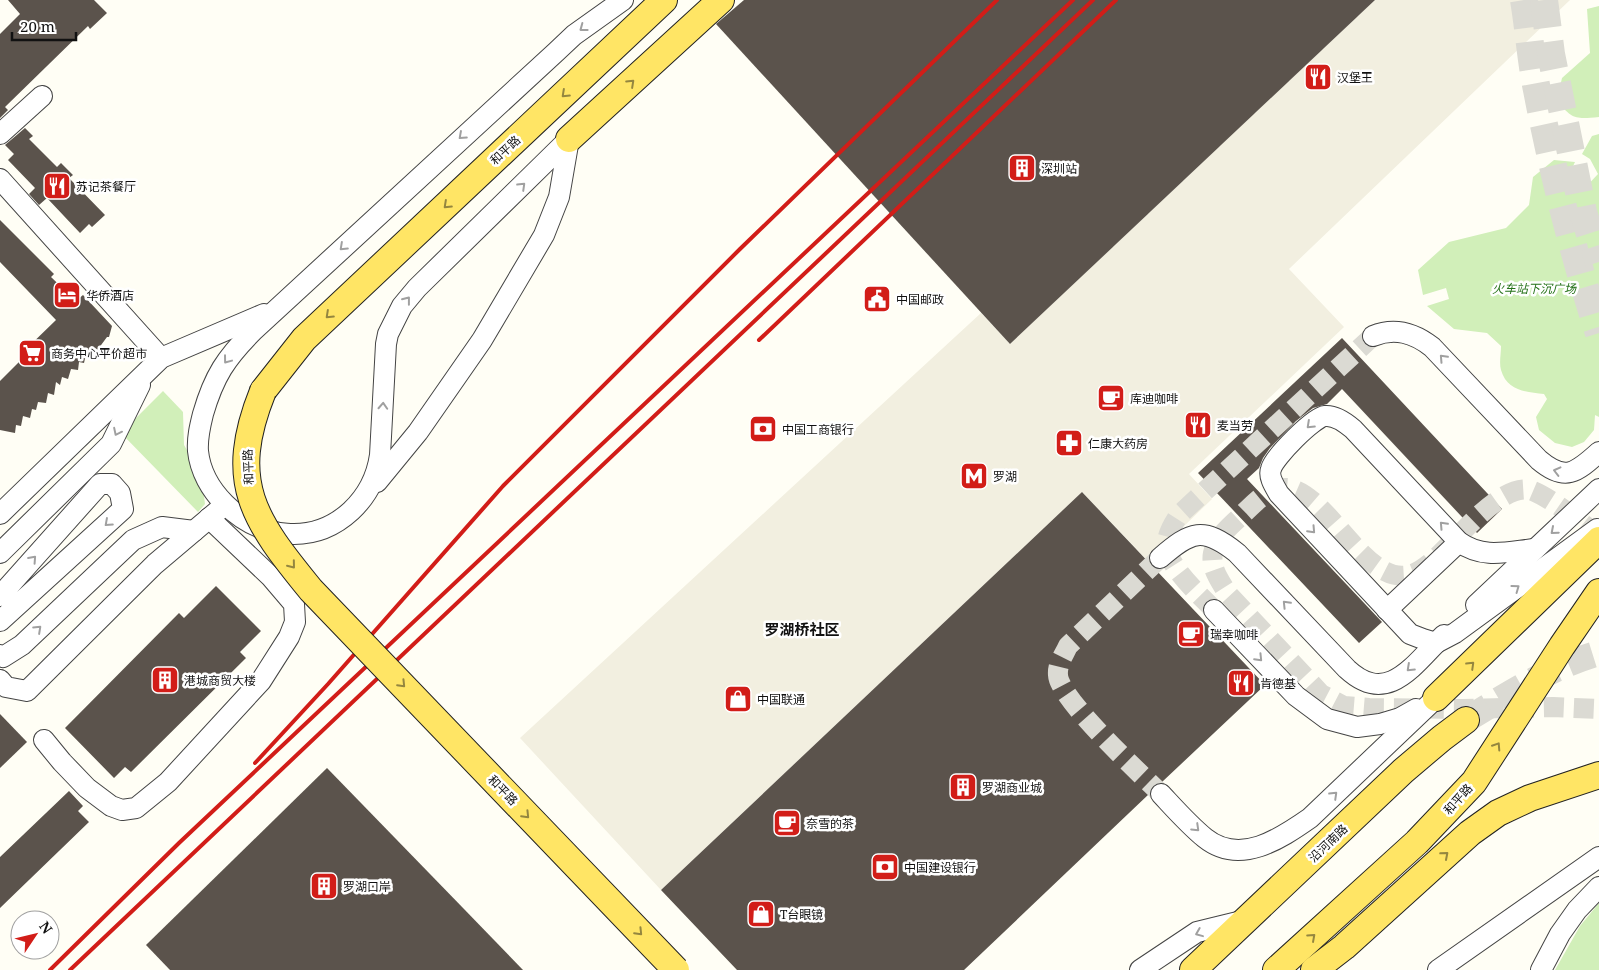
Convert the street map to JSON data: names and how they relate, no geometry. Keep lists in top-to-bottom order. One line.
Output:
{"streets":{"main road":["和平路","沿河南路"]},"districts":["罗湖桥社区"],"parks":["火车站下沉广场"],"places":{"restaurant":["汉堡王","苏记茶餐厅","麦当劳","肯德基"],"building":["深圳站","港城商贸大楼","罗湖商业城","罗湖口岸"],"hotel":["华侨酒店"],"public building":["中国邮政"],"supermarket":["商务中心平价超市"],"cafe":["库迪咖啡","瑞幸咖啡","奈雪的茶"],"bank":["中国工商银行","中国建设银行"],"pharmacy":["仁康大药房"],"metro station":["罗湖"],"shop":["中国联通","T台眼镜"]},"scale_bar":"20 m","north":"top right"}
